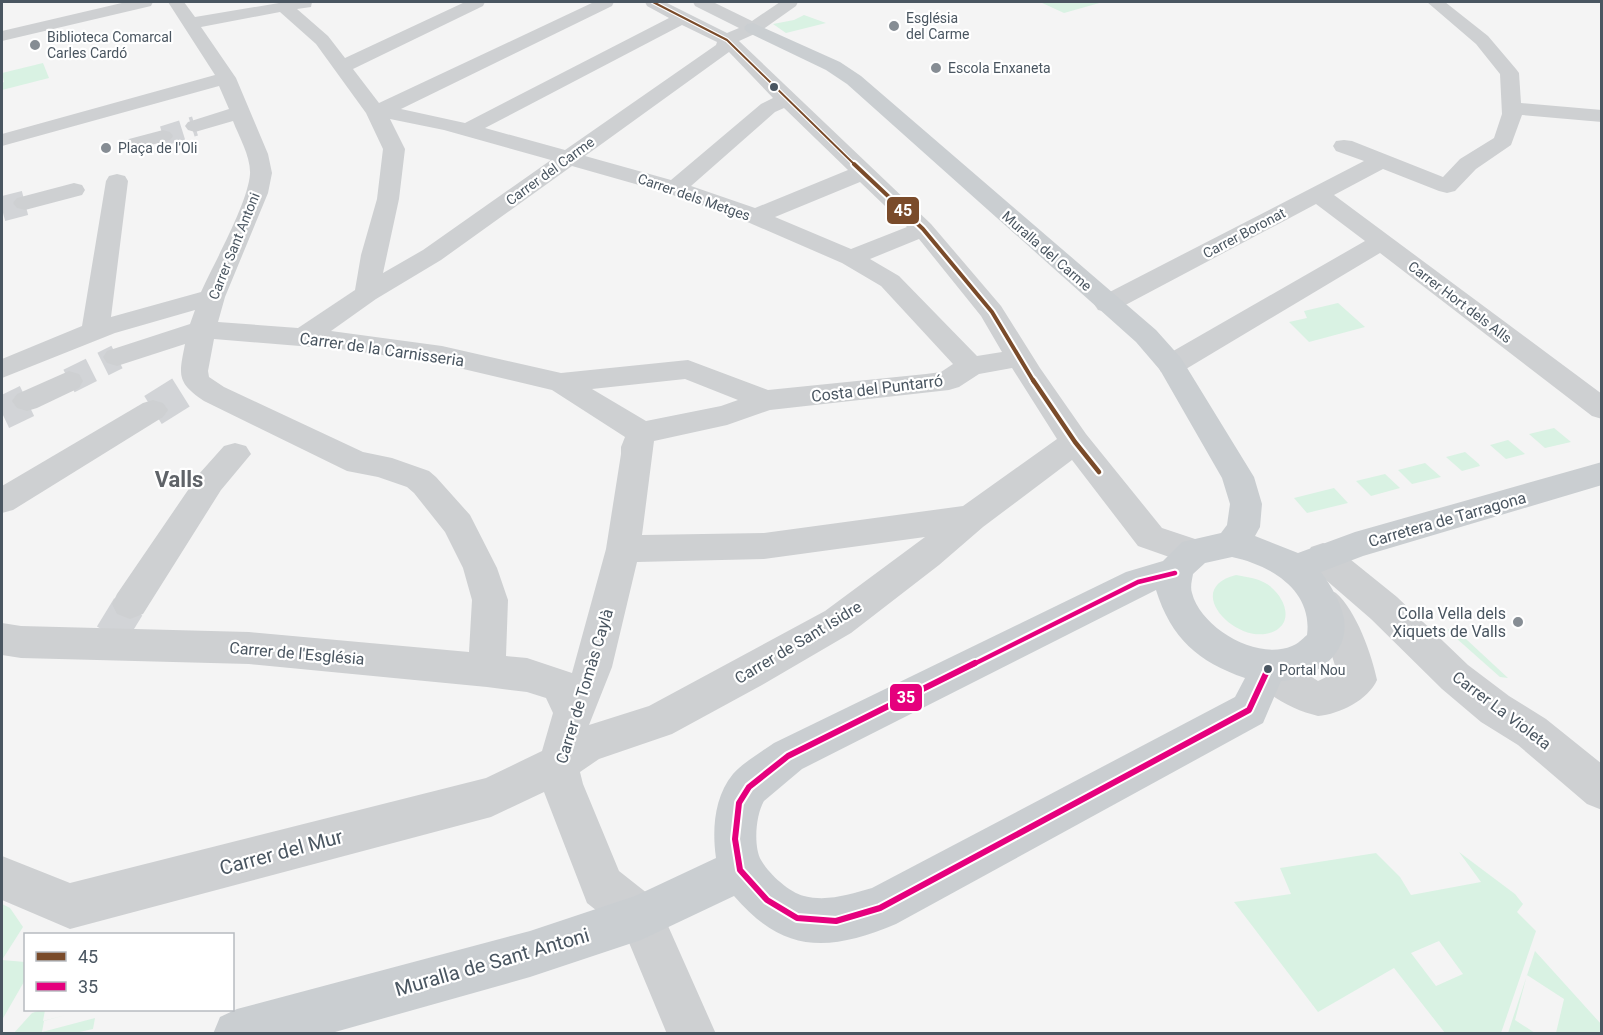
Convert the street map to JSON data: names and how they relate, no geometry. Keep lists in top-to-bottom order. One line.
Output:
{"streets":{"main road":["Muralla del Carme","Carretera de Tarragona","Muralla de Sant Antoni"],"street":["Carrer del Carme","Carrer dels Metges","Carrer Boronat","Carrer Sant Antoni","Carrer Hort dels Alls","Carrer de la Carnisseria","Costa del Puntarró","Carrer de Sant Isidre","Carrer de l'Església","Carrer de Tomàs Caylà","Carrer La Violeta","Carrer del Mur"]},"crossings":[["Carrer del Carme","Carrer dels Metges"],["Carrer del Carme","Muralla del Carme"],["Carrer del Carme","Carrer de la Carnisseria"],["Carrer dels Metges","Costa del Puntarró"],["Carrer Boronat","Muralla del Carme"],["Carrer Boronat","Carrer Hort dels Alls"],["Carrer Sant Antoni","Carrer de la Carnisseria"],["Muralla del Carme","Carretera de Tarragona"],["Muralla del Carme","Carrer La Violeta"],["Carretera de Tarragona","Carrer La Violeta"],["Carrer de Sant Isidre","Carrer de Tomàs Caylà"],["Carrer de Sant Isidre","Carrer del Mur"],["Carrer de l'Església","Carrer de Tomàs Caylà"],["Carrer de Tomàs Caylà","Carrer del Mur"],["Carrer de Tomàs Caylà","Muralla de Sant Antoni"]],"districts":["Valls"],"places":["Església del Carme","Biblioteca Comarcal Carles Cardó","Escola Enxaneta","Plaça de l'Oli","Colla Vella dels Xiquets de Valls","Portal Nou"],"lines":["transit line 45","transit line 35"],"legend":["45","35"]}
